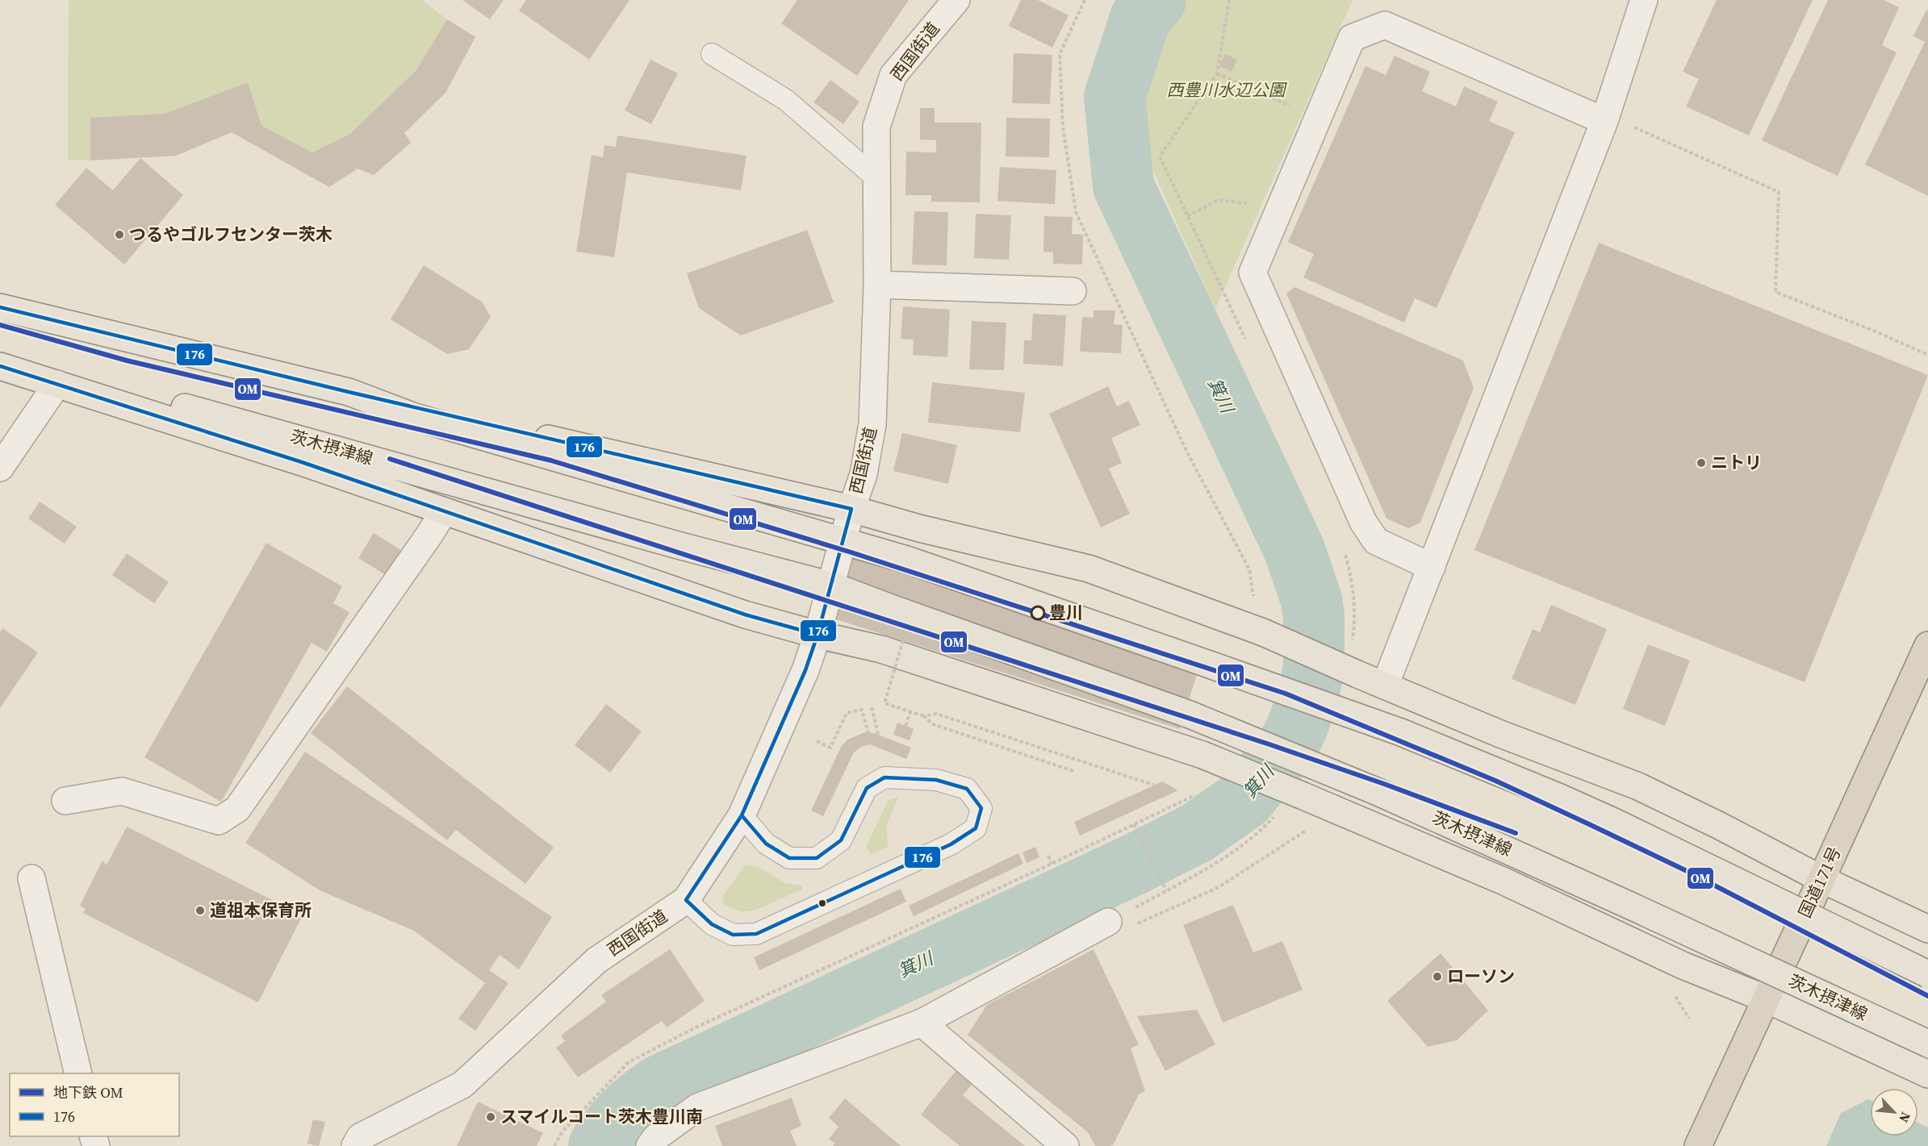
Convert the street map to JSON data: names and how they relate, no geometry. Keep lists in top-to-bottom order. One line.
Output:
{"streets":{"highway":["国道171号"],"main road":["茨木摂津線"],"street":["西国街道"]},"crossings":[["西国街道","茨木摂津線"]],"water":["箕川"],"parks":["西豊川水辺公園"],"places":["つるやゴルフセンター茨木","ニトリ","豊川","道祖本保育所","ローソン","スマイルコート茨木豊川南"],"lines":["transit line 176","metro line OM"],"legend":["地下鉄 OM","176"],"north":"bottom right"}
